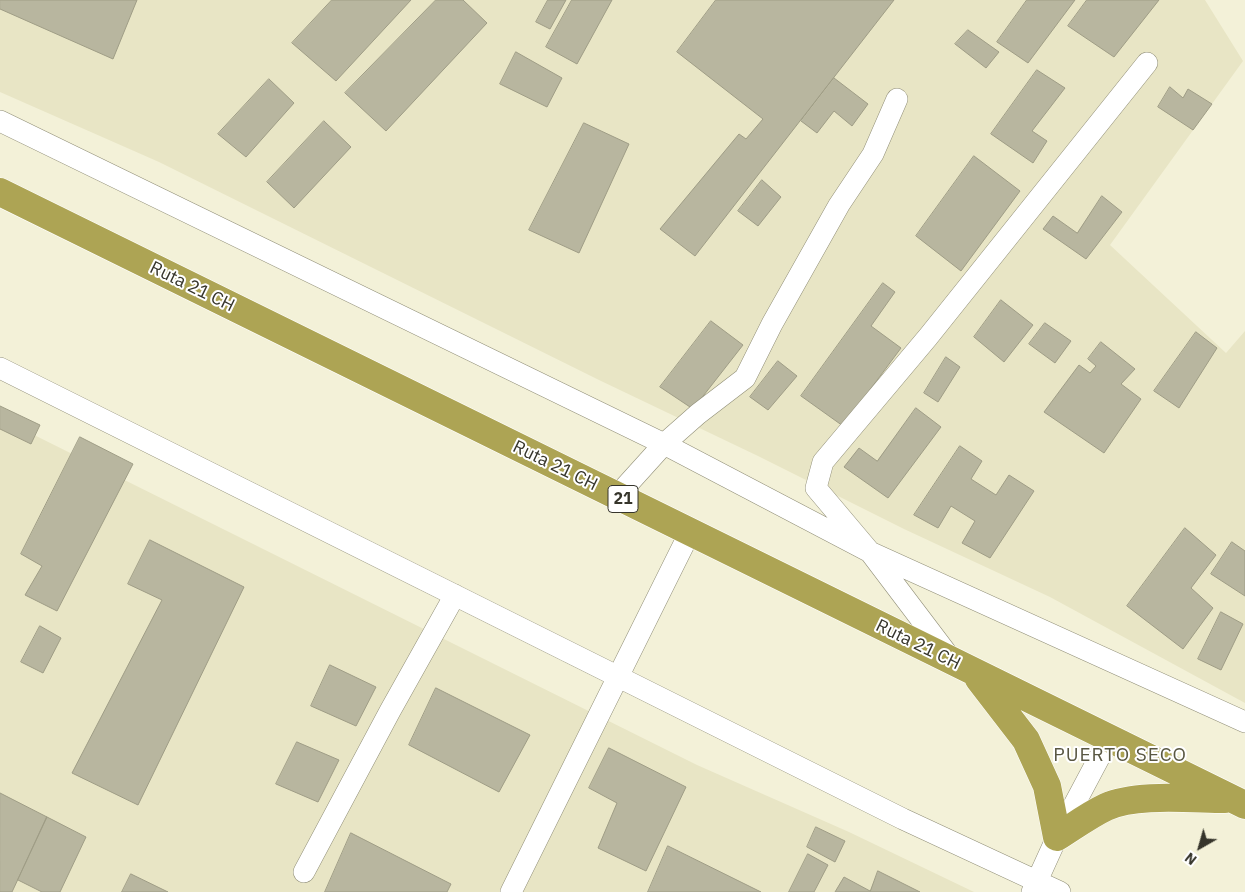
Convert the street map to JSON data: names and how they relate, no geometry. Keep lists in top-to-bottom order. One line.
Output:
{"streets":{"highway":["Ruta 21 CH","21"]},"districts":["PUERTO SECO"],"north":"bottom left"}
